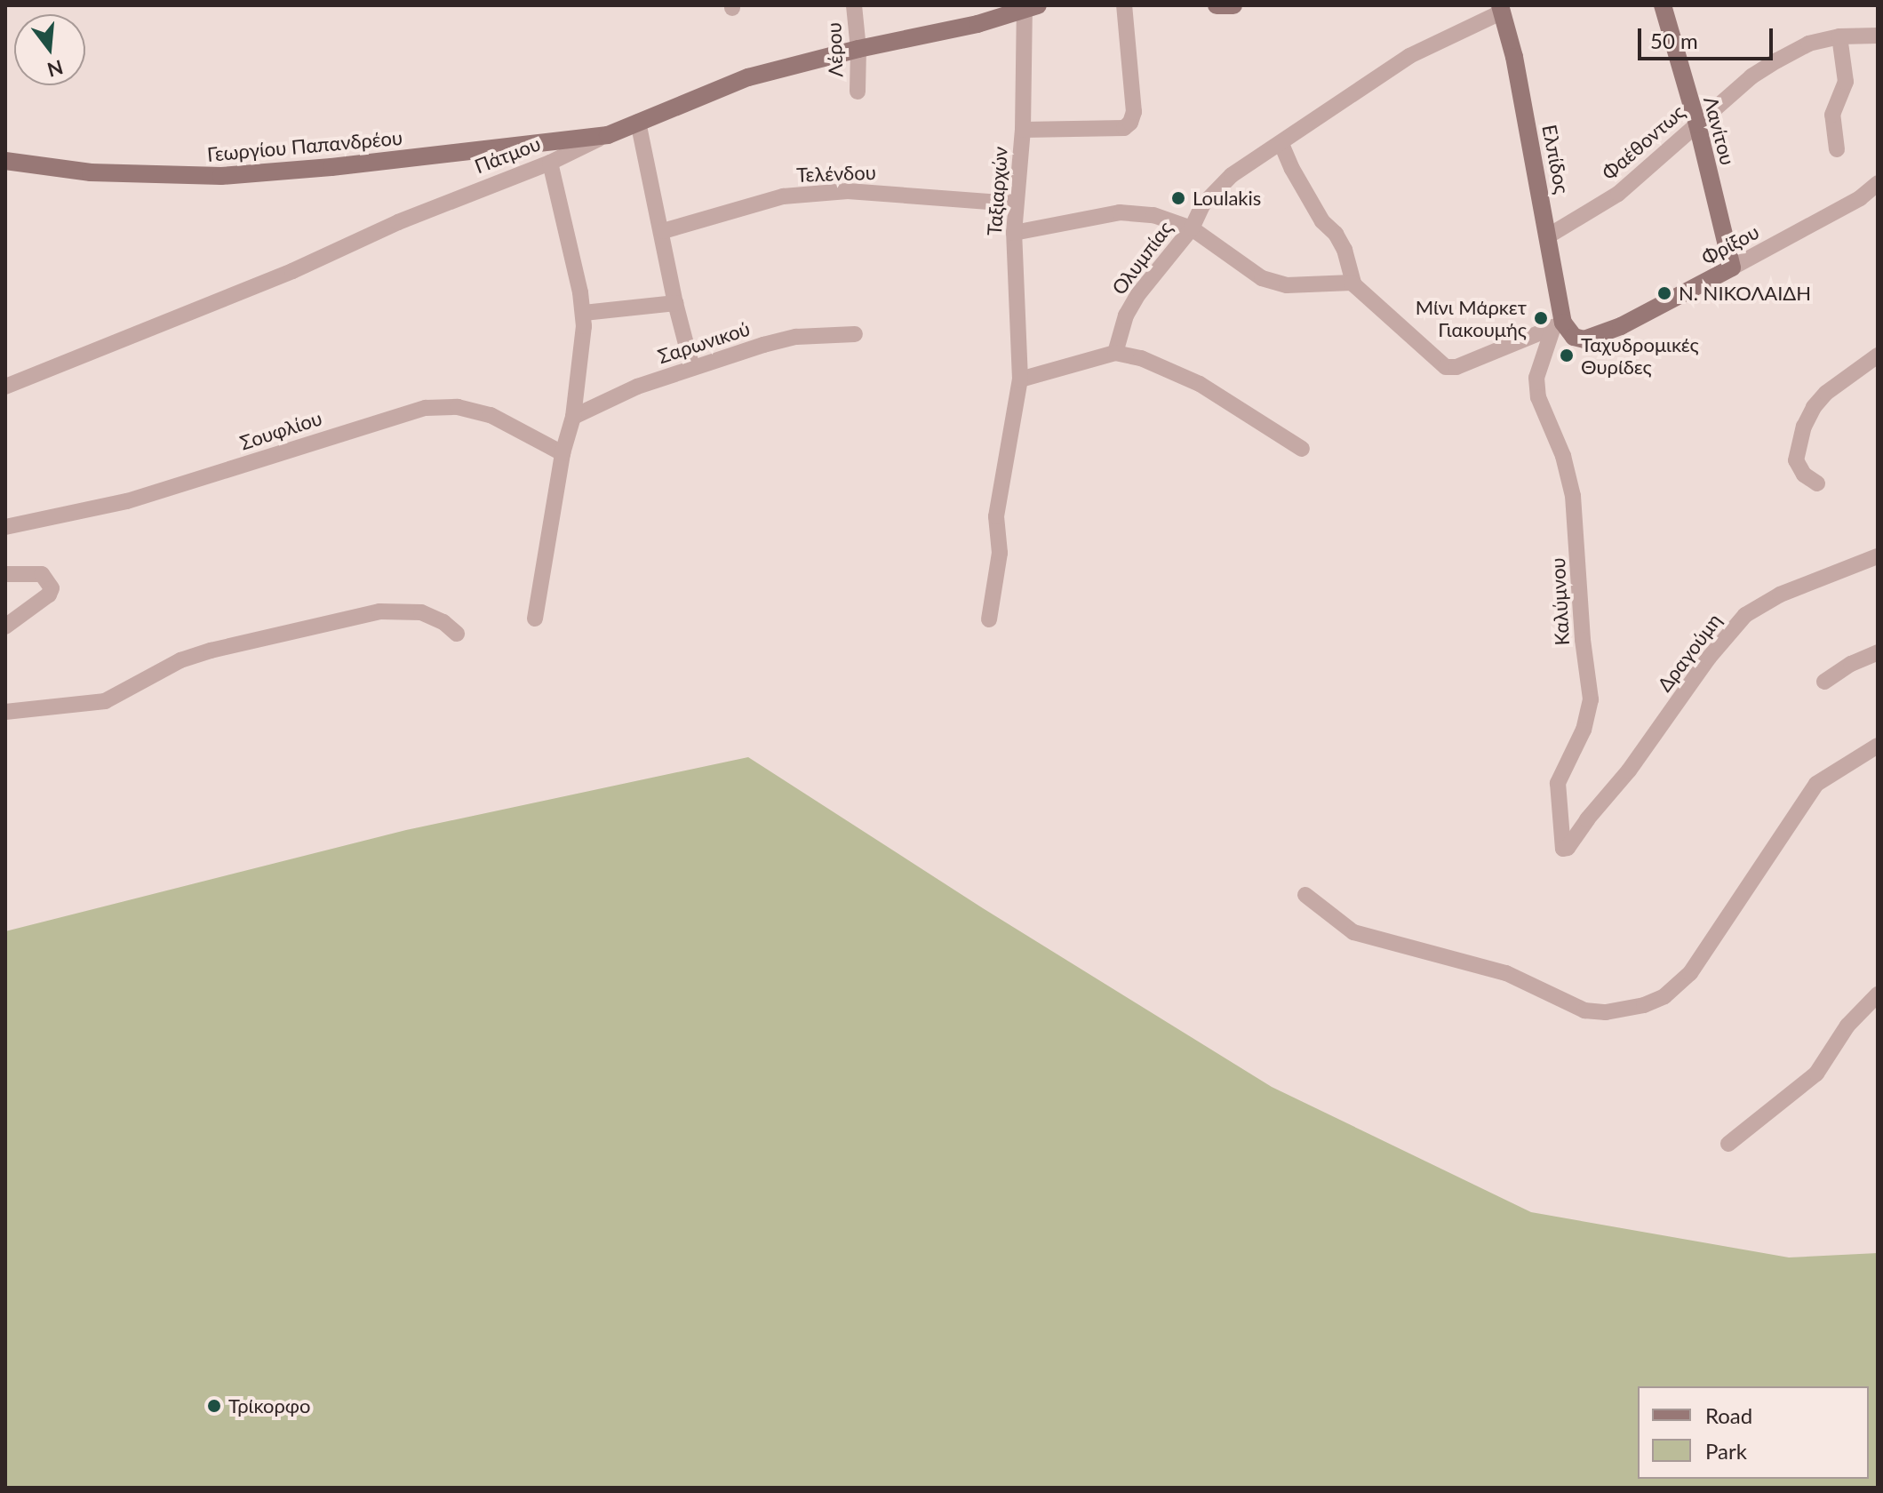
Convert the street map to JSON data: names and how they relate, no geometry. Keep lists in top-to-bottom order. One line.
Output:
{"streets":{"street":["Λέρου","Λανίτου","Φαέθοντως","Γεωργίου Παπανδρέου","Πάτμου","Ελπίδος","Τελένδου","Ταξιαρχών","Φρίξου","Ολυμπίας","Σαρωνικού","Σουφλίου","Καλύμνου","Δραγούμη"]},"crossings":[["Λέρου","Πάτμου"],["Λανίτου","Φαέθοντως"],["Λανίτου","Φρίξου"],["Φαέθοντως","Ελπίδος"],["Γεωργίου Παπανδρέου","Πάτμου"],["Πάτμου","Ταξιαρχών"],["Ελπίδος","Φρίξου"],["Ελπίδος","Ολυμπίας"],["Ελπίδος","Καλύμνου"],["Τελένδου","Ταξιαρχών"],["Φρίξου","Καλύμνου"],["Καλύμνου","Δραγούμη"]],"places":["Loulakis","Ν. ΝΙΚΟΛΑΙΔΗ","Μίνι Μάρκετ Γιακουμής","Ταχυδρομικές Θυρίδες","Τρίκορφο"],"legend":["Road","Park"],"scale_bar":"50 m","north":"bottom"}
